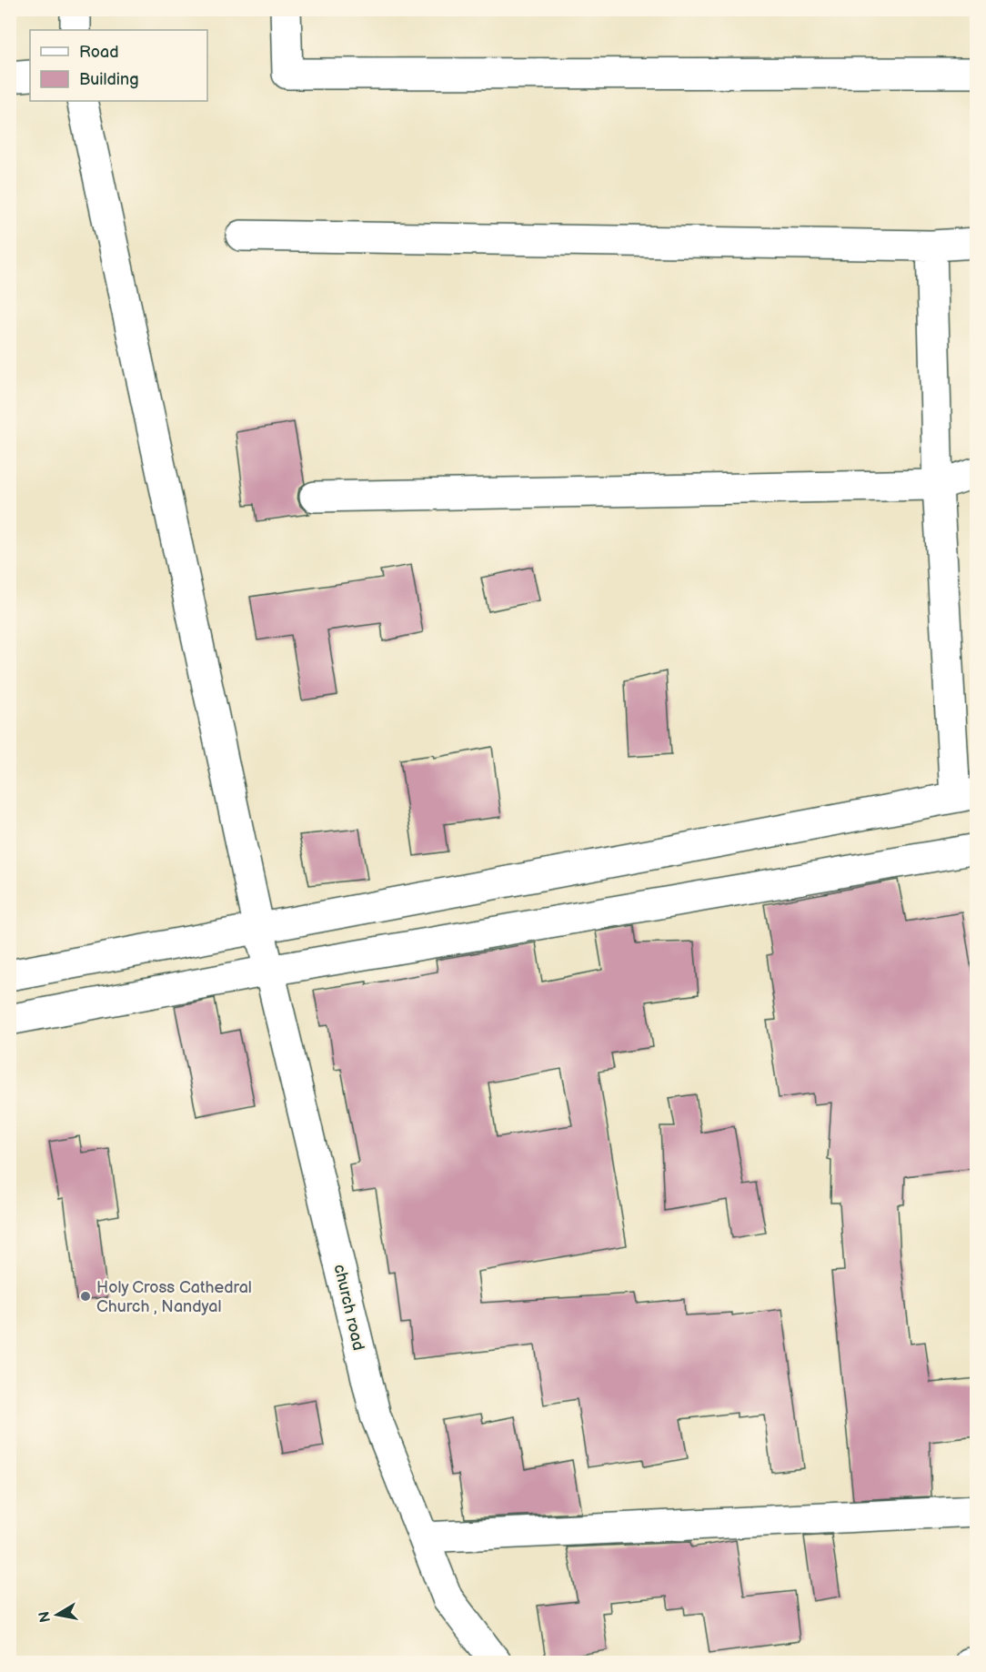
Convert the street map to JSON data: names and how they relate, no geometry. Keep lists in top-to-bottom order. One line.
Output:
{"streets":{"street":["church road"]},"places":["Holy Cross Cathedral Church , Nandyal"],"legend":["Road","Building"],"north":"left"}
